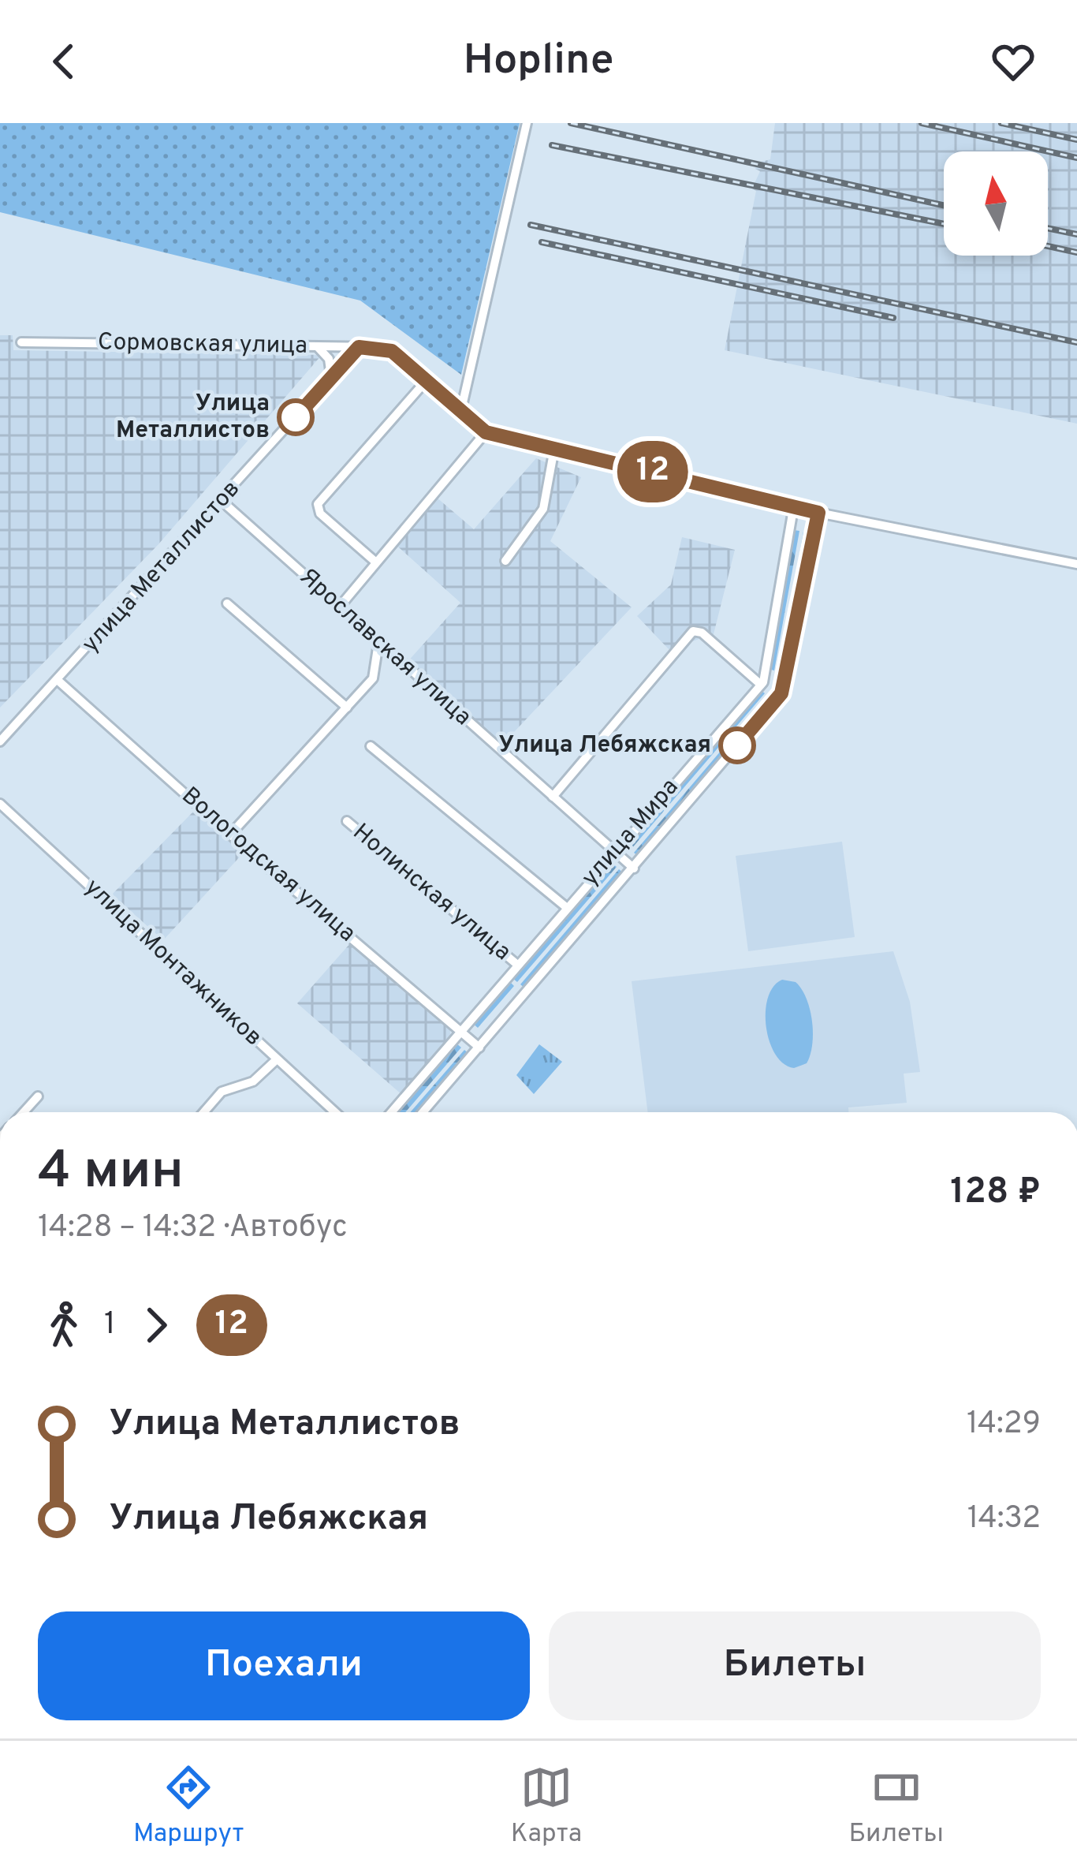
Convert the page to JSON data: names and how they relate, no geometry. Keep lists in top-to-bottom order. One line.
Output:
{"streets":{"street":["Сормовская улица","улица Металлистов","Ярославская улица","улица Мира","Вологодская улица","Нолинская улица","улица Монтажников"]},"crossings":[["Сормовская улица","улица Металлистов"],["улица Металлистов","Ярославская улица"],["улица Металлистов","Вологодская улица"],["Ярославская улица","улица Мира"],["улица Мира","Вологодская улица"],["улица Мира","Нолинская улица"]],"places":["Улица Металлистов","Улица Лебяжская"],"lines":["bus line 12"],"north":"top","page":{"header":"Hopline","on_map":"12","heading":["4 мин","14:28 – 14:32 · Автобус","128 ₽"],"legs":["1","12"],"list":[{"name":"Улица Металлистов","value":"14:29"},{"name":"Улица Лебяжская","value":"14:32"}],"buttons":["Поехали","Билеты"],"tabs":["Маршрут","Карта","Билеты"]}}
